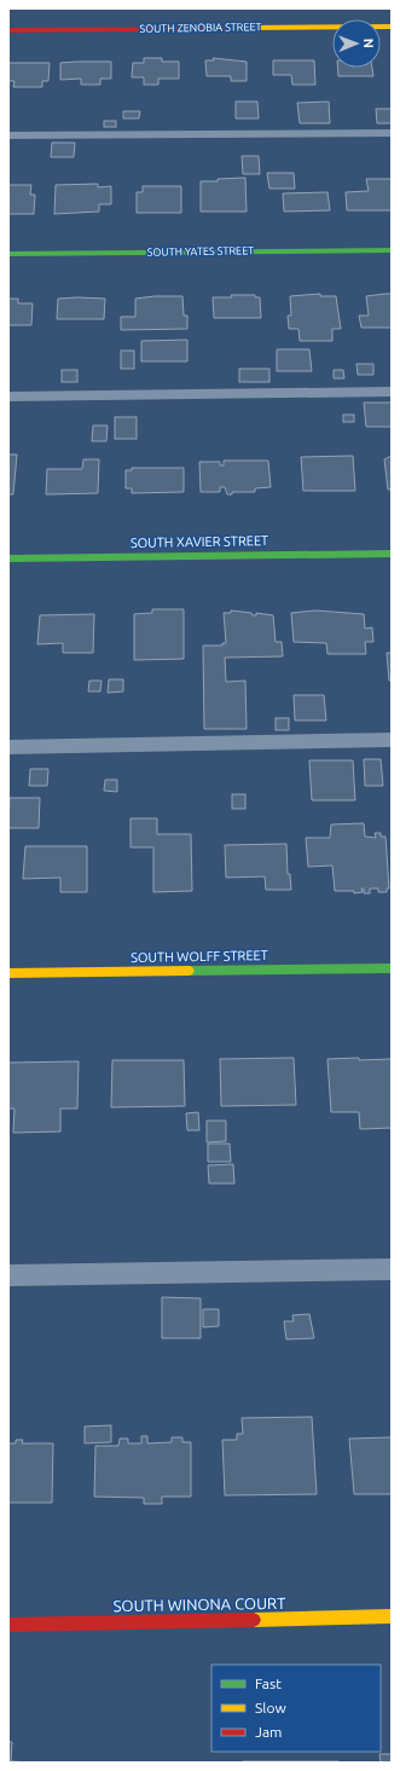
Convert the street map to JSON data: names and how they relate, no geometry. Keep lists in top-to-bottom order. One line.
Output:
{"streets":{"street":["SOUTH ZENOBIA STREET","SOUTH YATES STREET","SOUTH XAVIER STREET","SOUTH WOLFF STREET","SOUTH WINONA COURT"]},"legend":["Fast","Slow","Jam"],"north":"right"}
